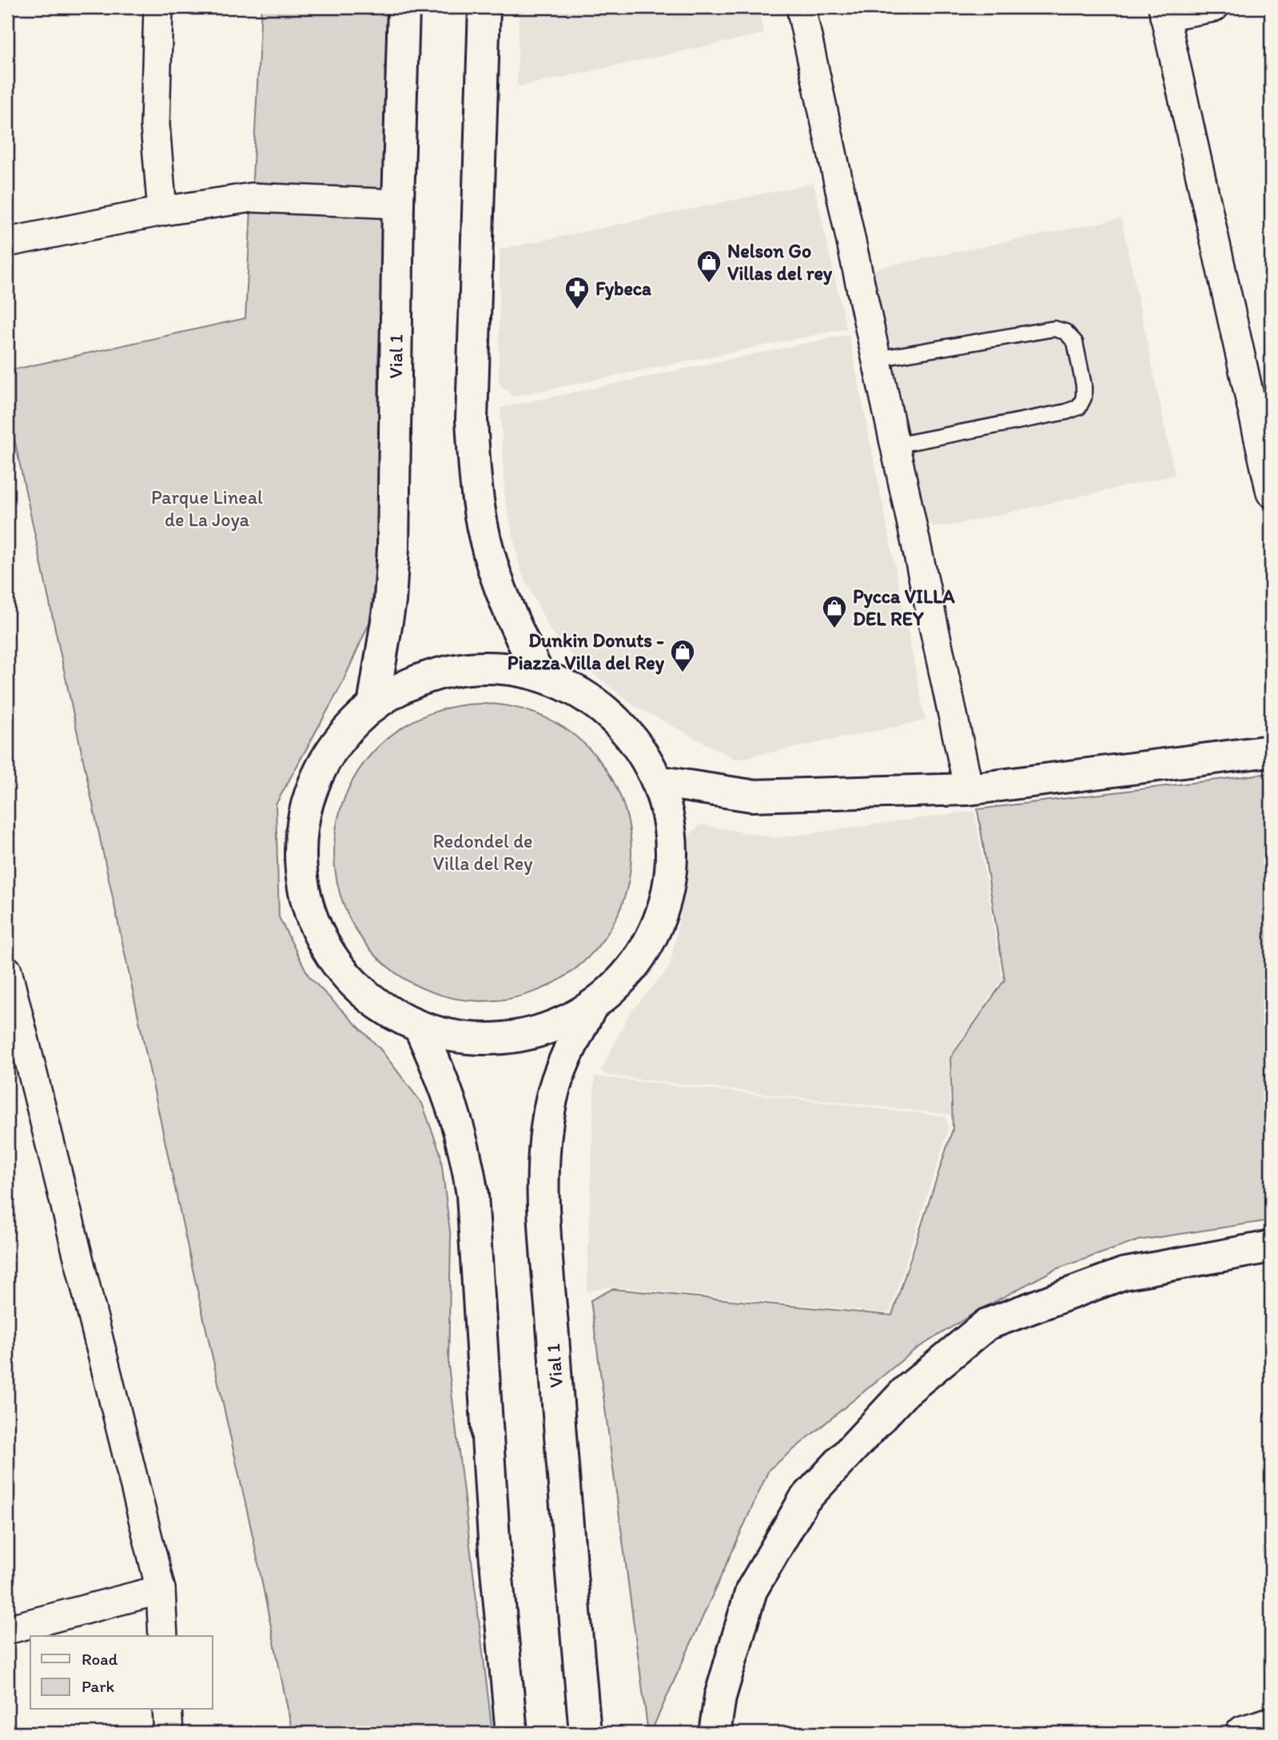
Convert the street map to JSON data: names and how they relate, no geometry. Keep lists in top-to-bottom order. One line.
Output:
{"streets":{"street":["Vial 1"]},"parks":["Parque Lineal de La Joya","Redondel de Villa del Rey"],"places":{"shop":["Nelson Go Villas del rey","Pycca VILLA DEL REY","Dunkin Donuts - Piazza Villa del Rey"],"pharmacy":["Fybeca"]},"legend":["Road","Park"]}
